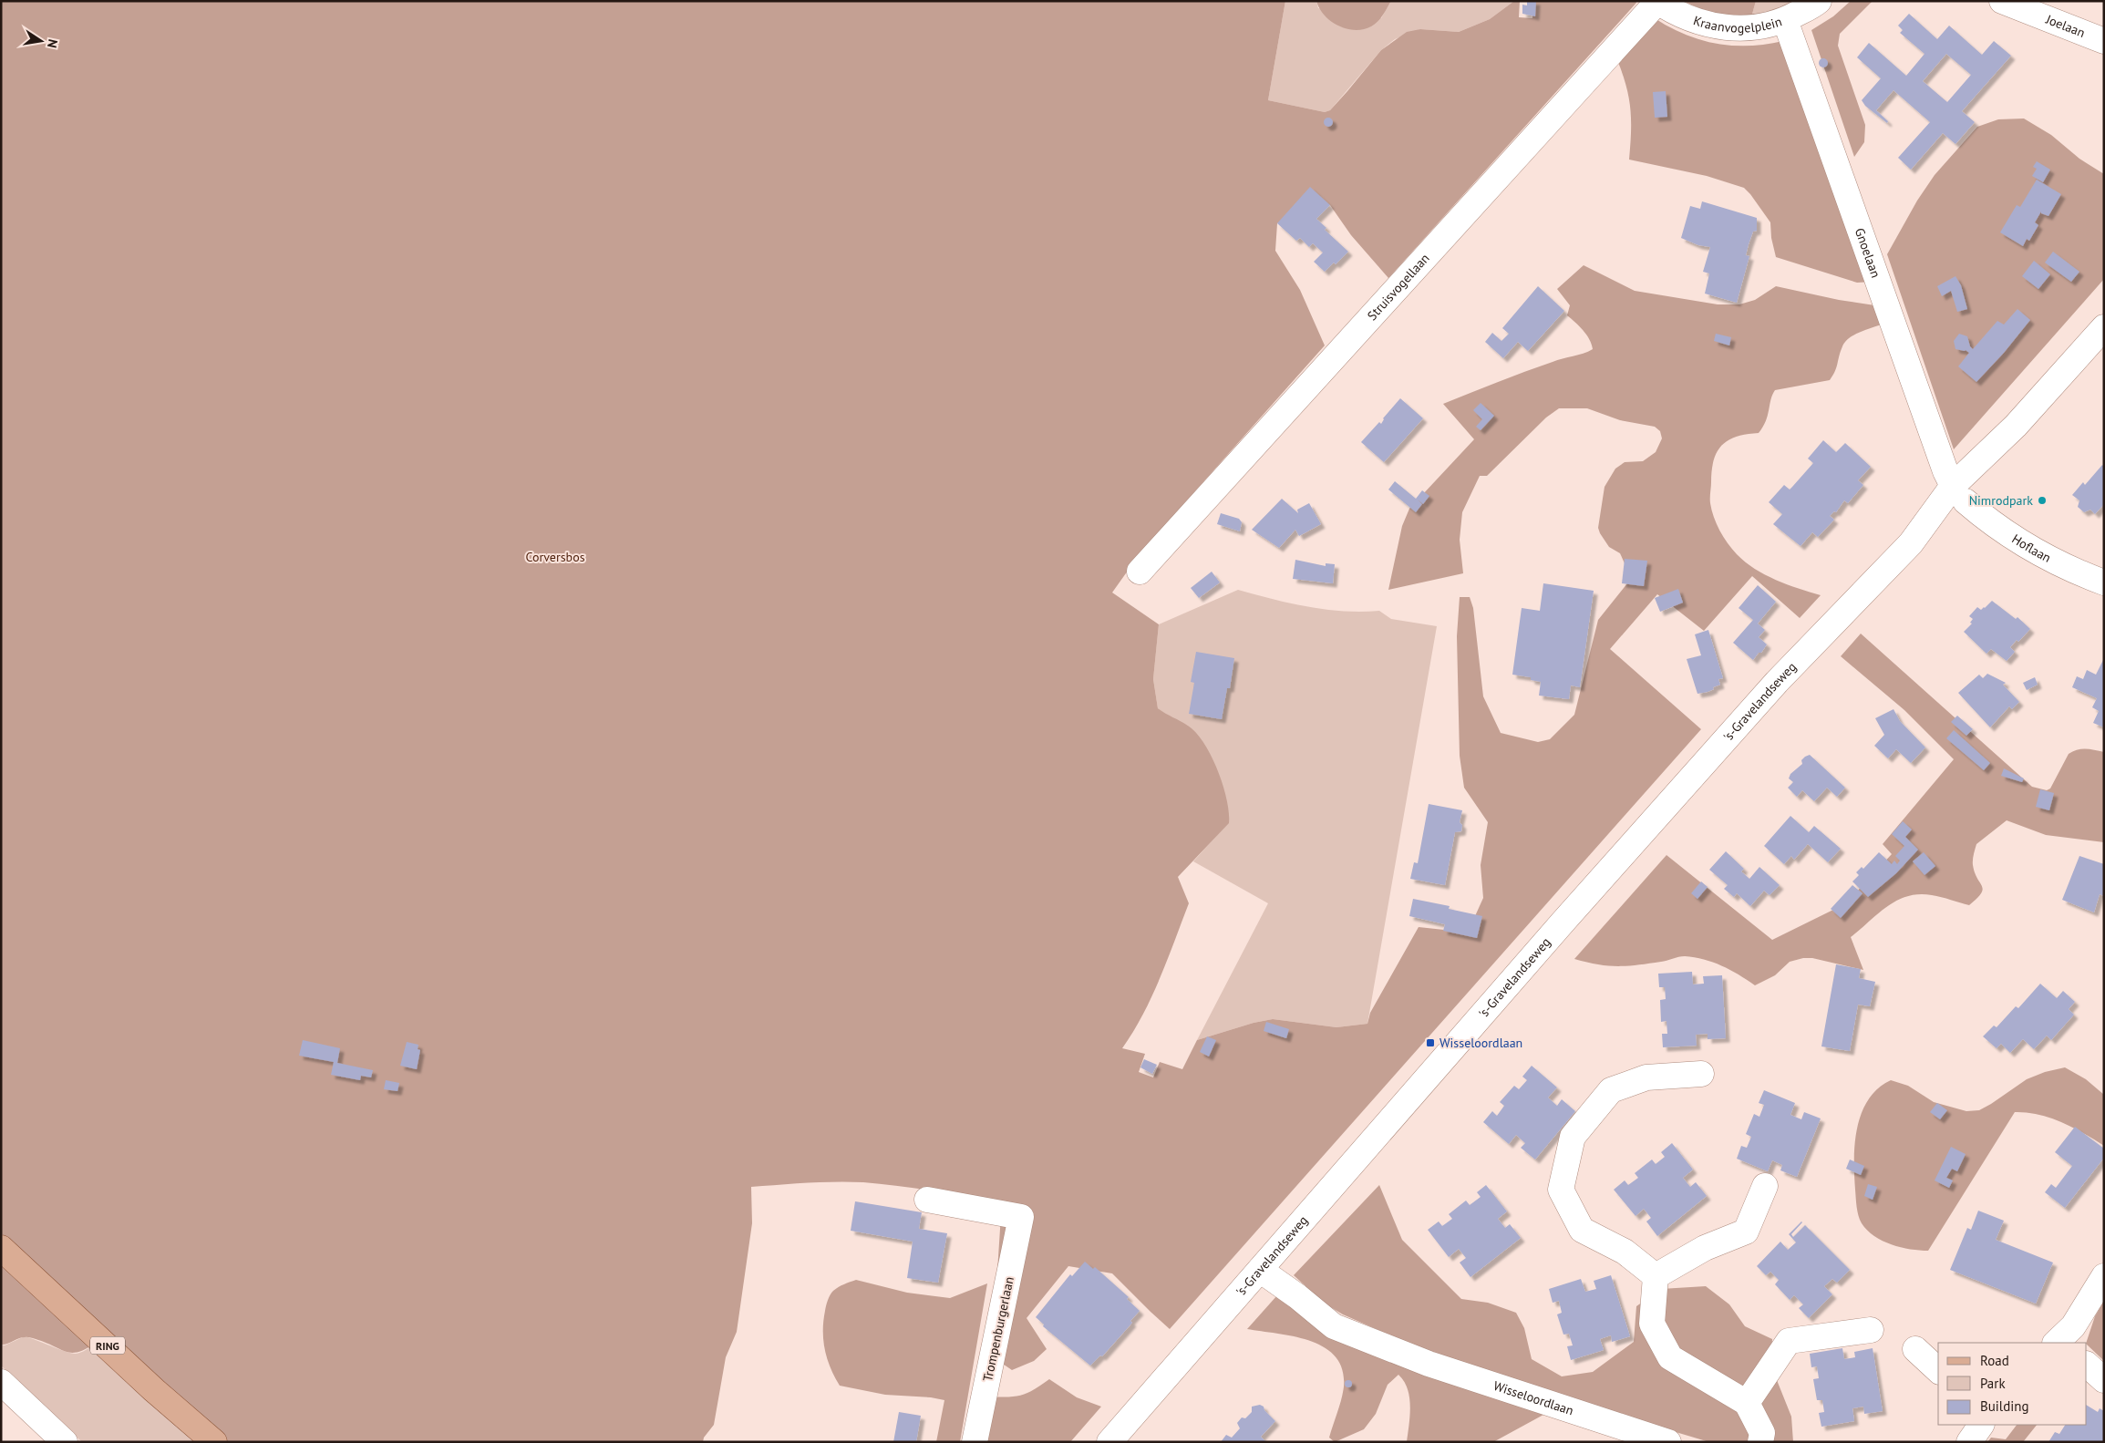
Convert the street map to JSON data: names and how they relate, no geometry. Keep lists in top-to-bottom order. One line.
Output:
{"streets":{"main road":["RING"],"street":["Kraanvogelplein","Joelaan","Gnoelaan","Struisvogellaan","Hoflaan","'s-Gravelandseweg","Trompenburgerlaan","Wisseloordlaan"]},"crossings":[["Kraanvogelplein","Gnoelaan"],["Kraanvogelplein","Struisvogellaan"],["Gnoelaan","Hoflaan"],["Gnoelaan","'s-Gravelandseweg"],["Hoflaan","'s-Gravelandseweg"],["'s-Gravelandseweg","Wisseloordlaan"]],"parks":["Corversbos"],"places":{"other":["Nimrodpark"],"transit":["Wisseloordlaan"]},"legend":["Road","Park","Building"],"north":"right"}
